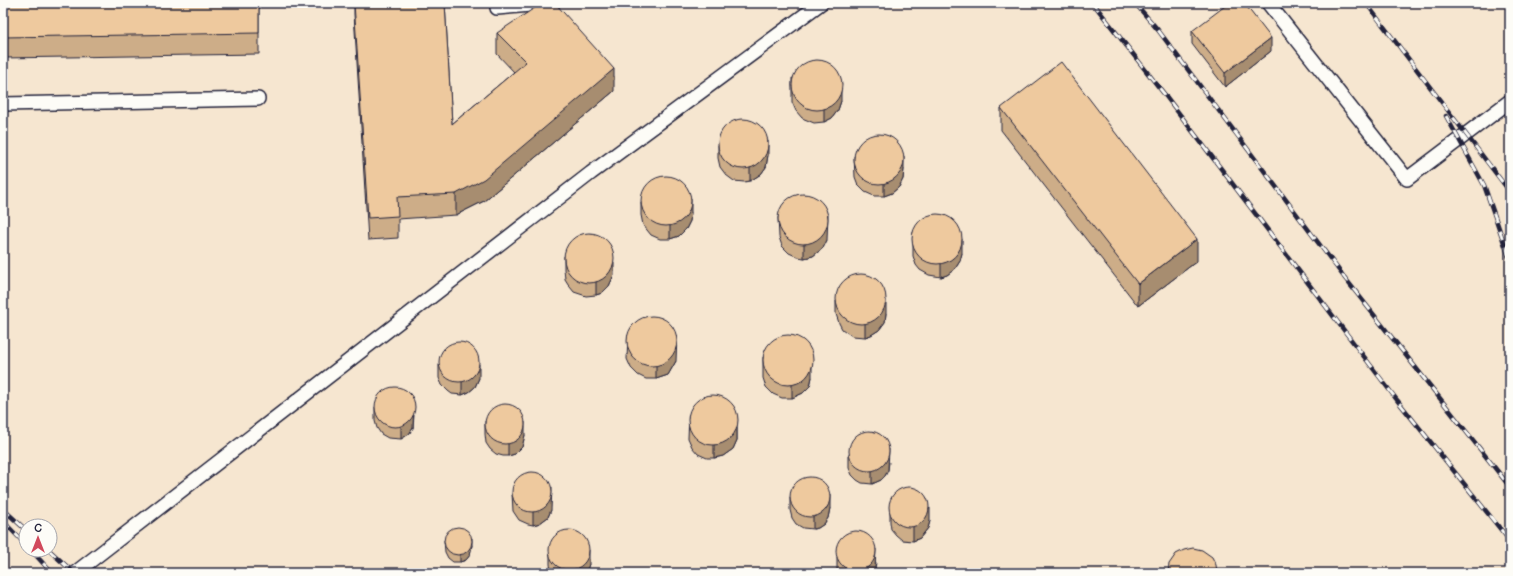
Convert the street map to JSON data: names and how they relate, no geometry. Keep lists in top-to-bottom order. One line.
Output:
{"north":"top"}
